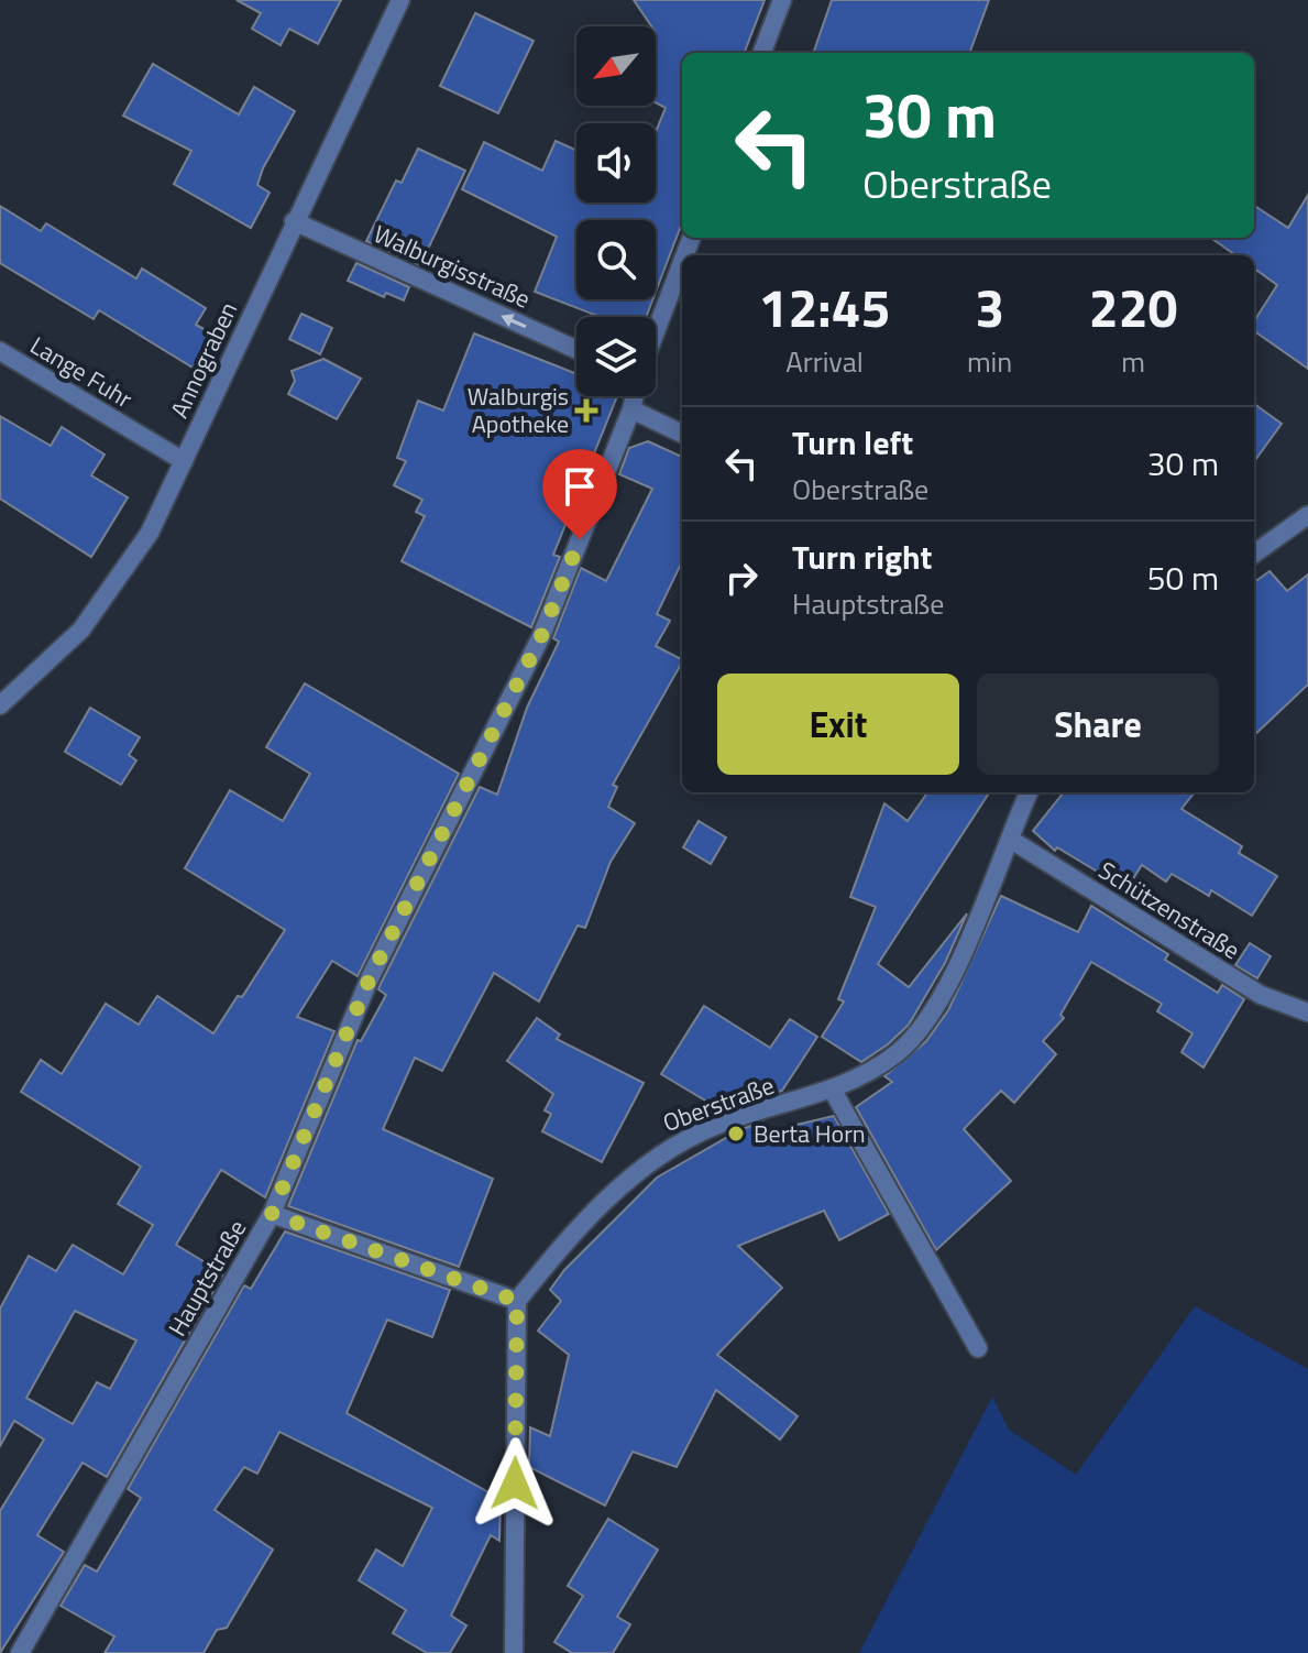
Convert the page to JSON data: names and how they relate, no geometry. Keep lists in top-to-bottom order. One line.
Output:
{"streets":{"street":["Walburgisstraße","Annograben","Lange Fuhr","Schützenstraße","Oberstraße","Hauptstraße"]},"crossings":[["Walburgisstraße","Annograben"],["Annograben","Lange Fuhr"],["Schützenstraße","Oberstraße"]],"one_way":["Walburgisstraße"],"places":{"health":["Walburgis Apotheke"],"other":["Berta Horn"]},"north":"bottom left","page":{"turn":["30 m","Oberstraße"],"eta":["12:45","Arrival","3","min","220","m"],"list":[{"name":"Turn left","note":"Oberstraße","value":"30 m"},{"name":"Turn right","note":"Hauptstraße","value":"50 m"}],"buttons":["Exit","Share"]}}
